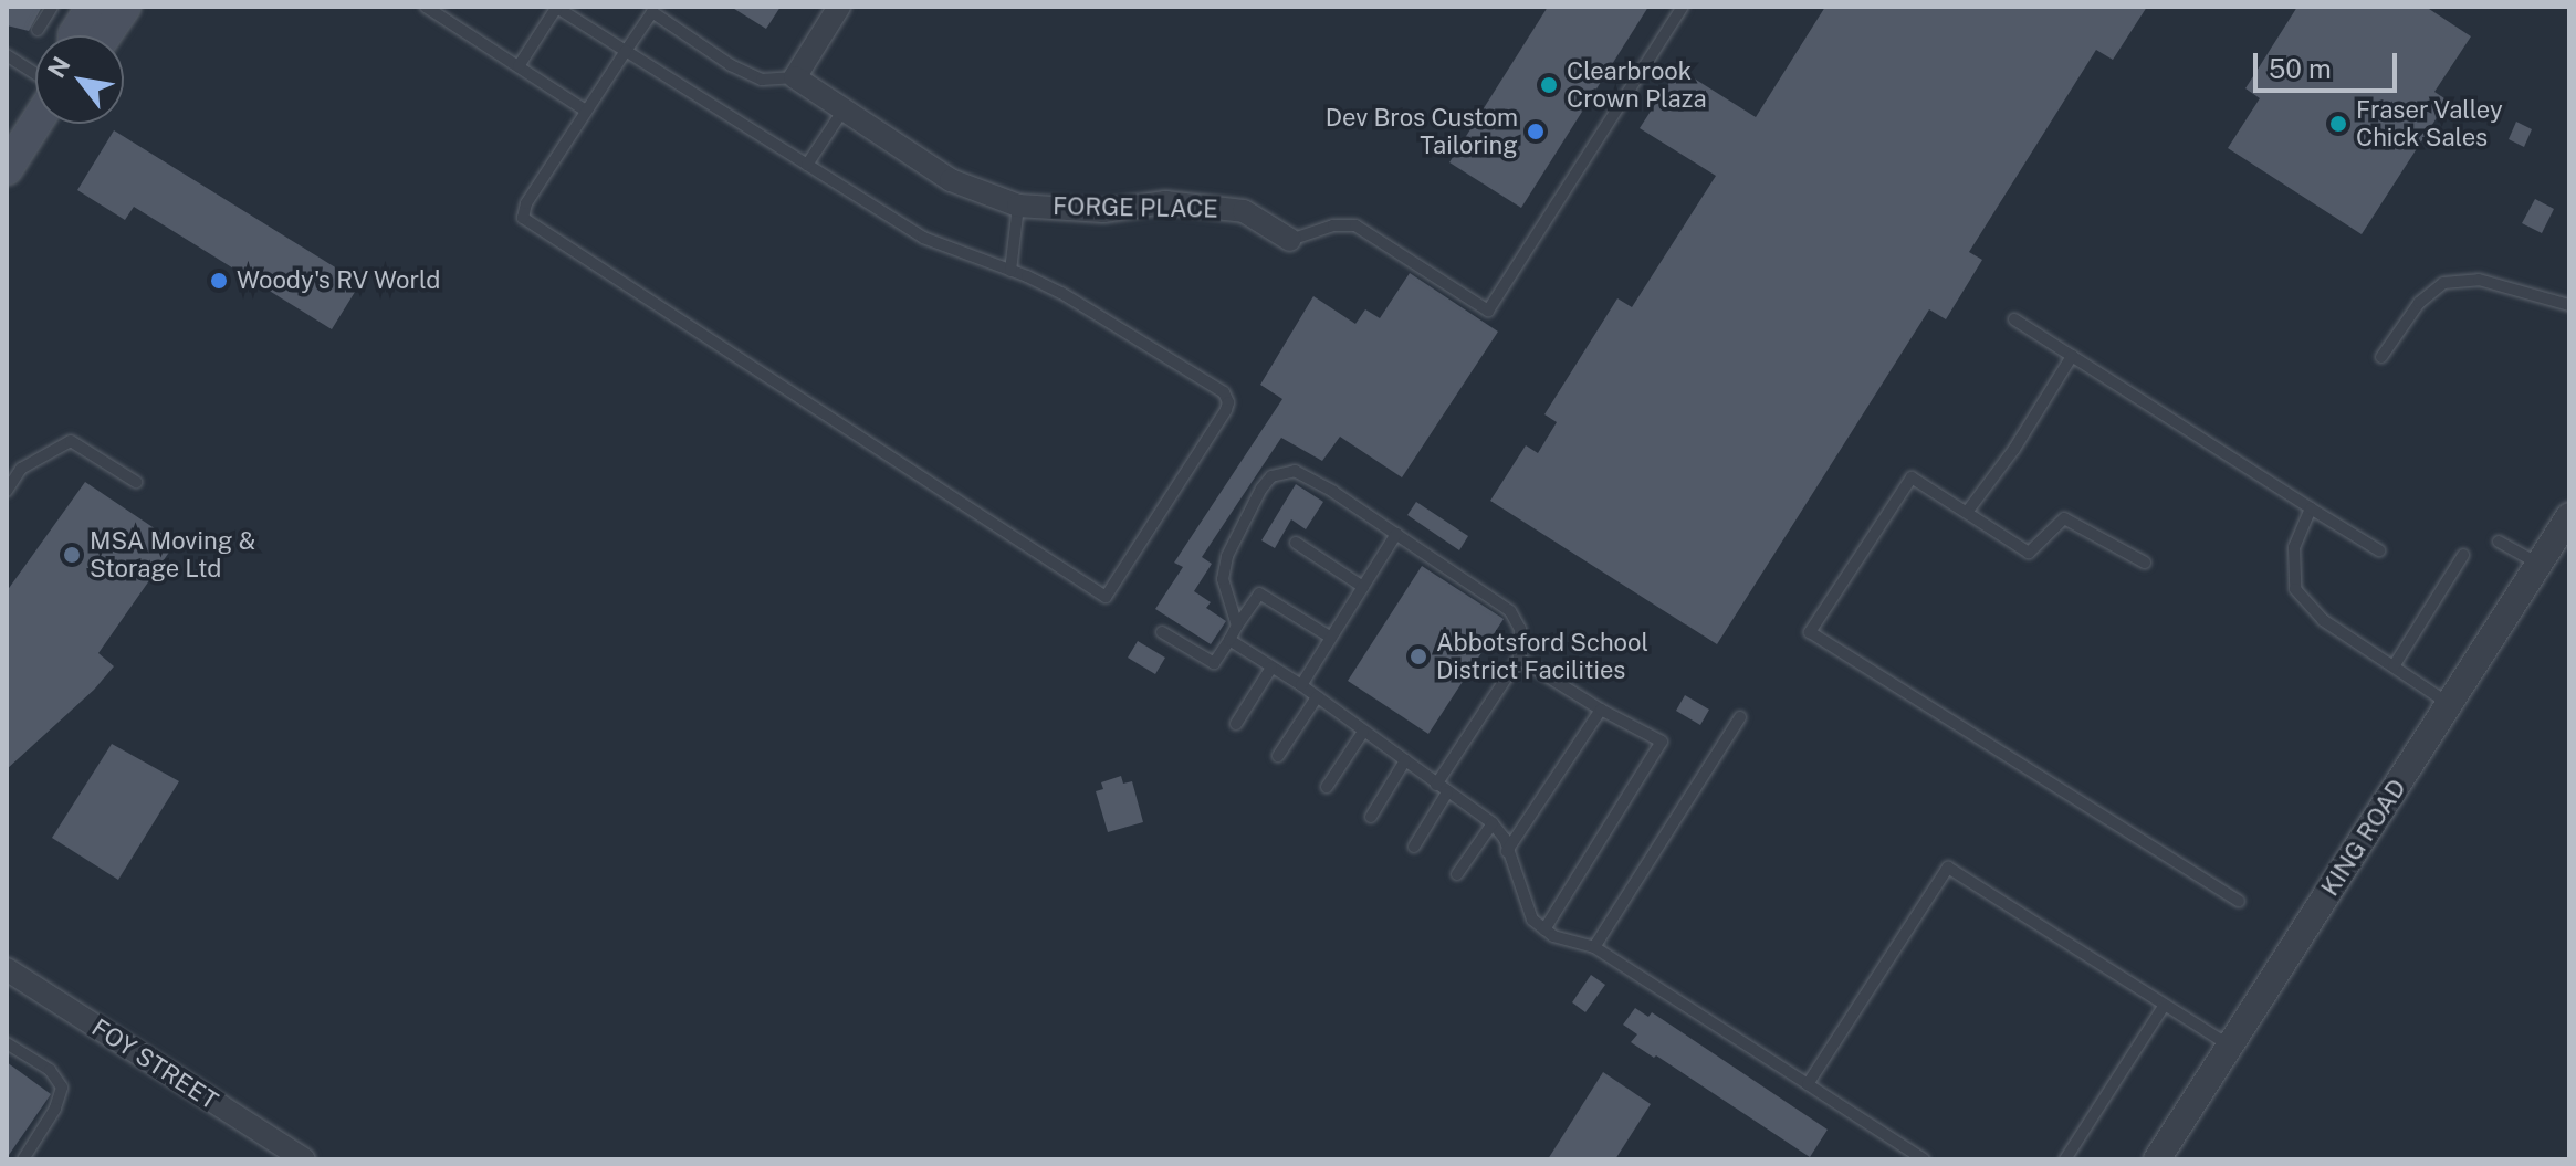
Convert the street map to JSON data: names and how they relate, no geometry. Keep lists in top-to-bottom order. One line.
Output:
{"streets":{"street":["FORGE PLACE","KING ROAD","FOY STREET"]},"places":["Clearbrook Crown Plaza","Fraser Valley Chick Sales","Dev Bros Custom Tailoring","Woody's RV World","MSA Moving & Storage Ltd","Abbotsford School District Facilities"],"scale_bar":"50 m","north":"top left"}
